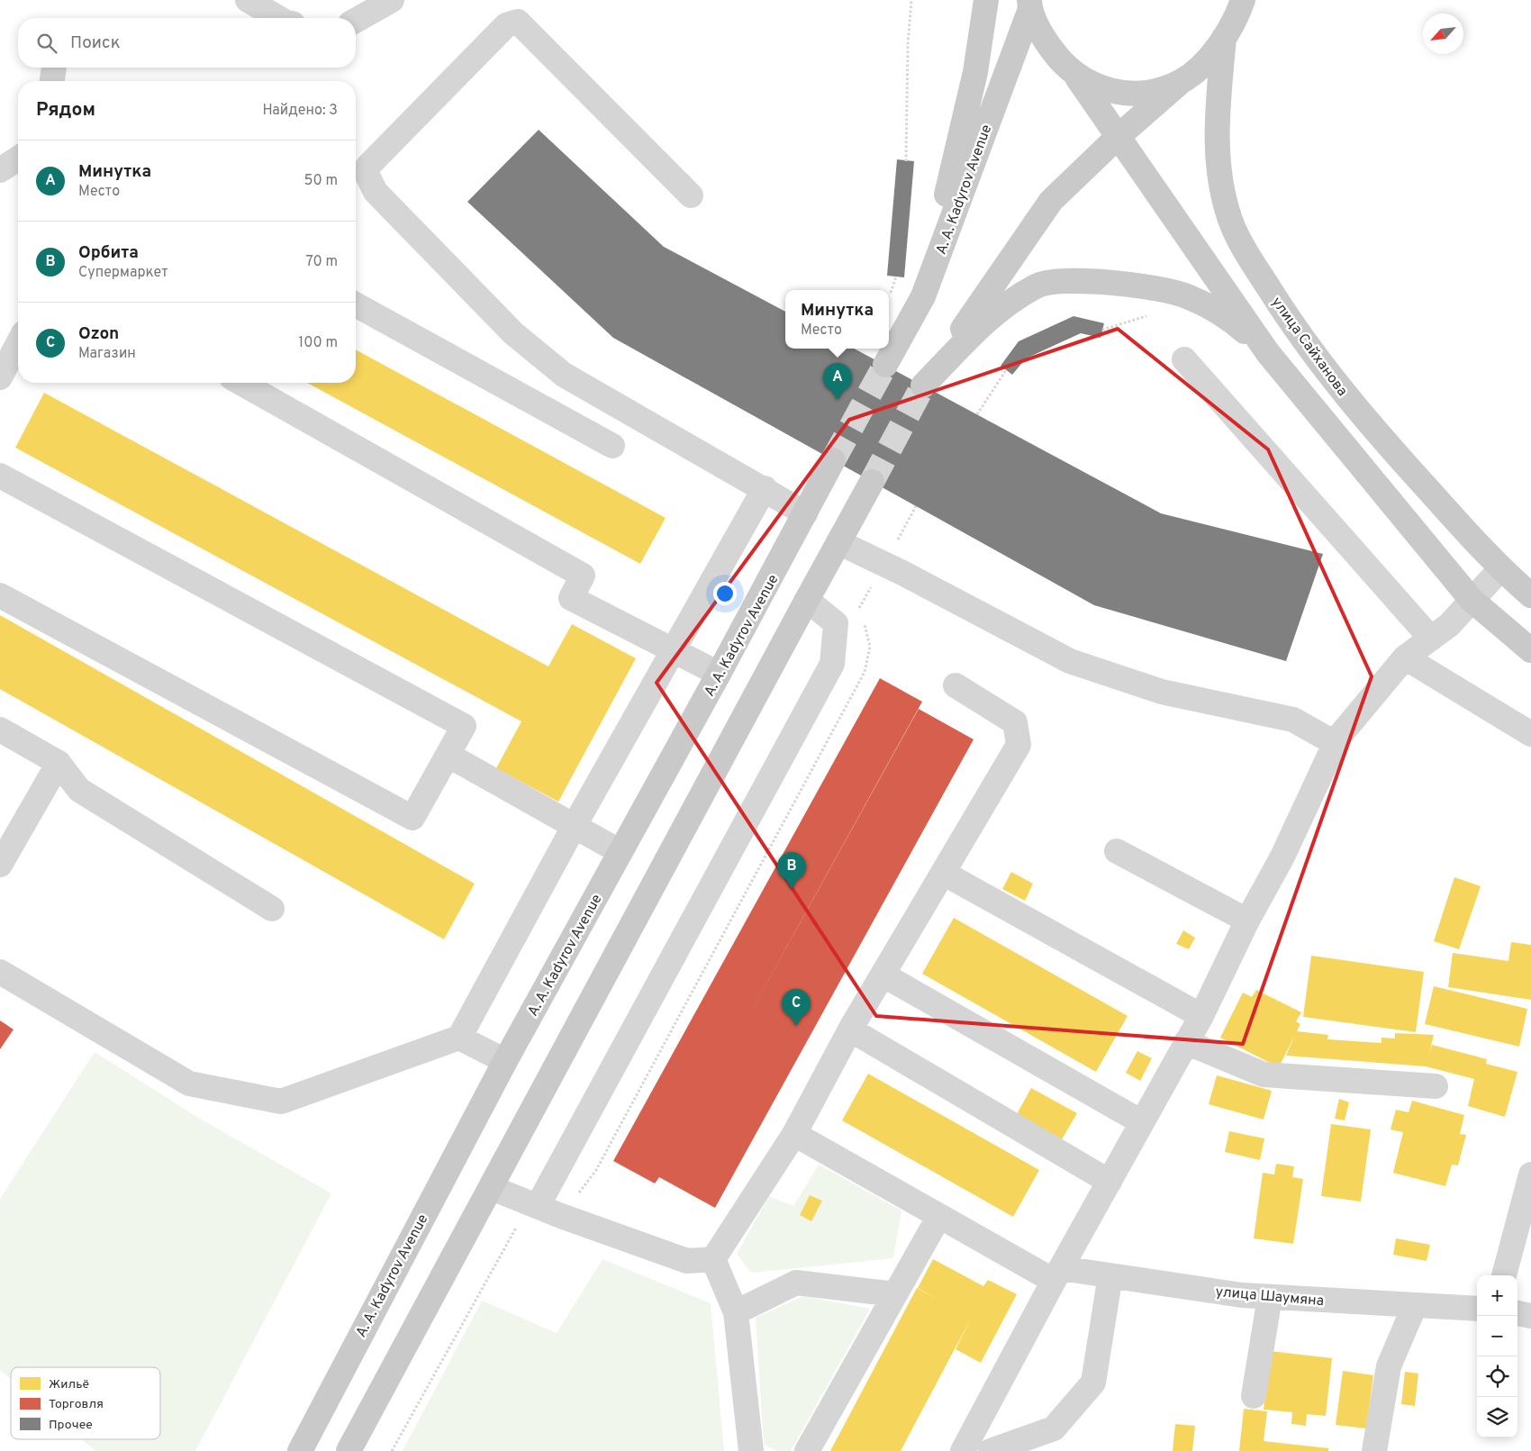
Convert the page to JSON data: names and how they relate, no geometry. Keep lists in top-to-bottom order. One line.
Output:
{"streets":{"main road":["A. A. Kadyrov Avenue","улица Сайханова"],"street":["улица Шаумяна"]},"legend":["Жильё","Торговля","Прочее"],"north":"bottom left","page":{"search":"Поиск","heading":["Рядом","Найдено: 3"],"list":[{"mark":"A","name":"Минутка","note":"Место","value":"50 m"},{"mark":"B","name":"Орбита","note":"Супермаркет","value":"70 m"},{"mark":"C","name":"Ozon","note":"Магазин","value":"100 m"}],"popup":["Минутка","Место"],"pins":["A","B","C"],"map_buttons":["+","−"]}}
